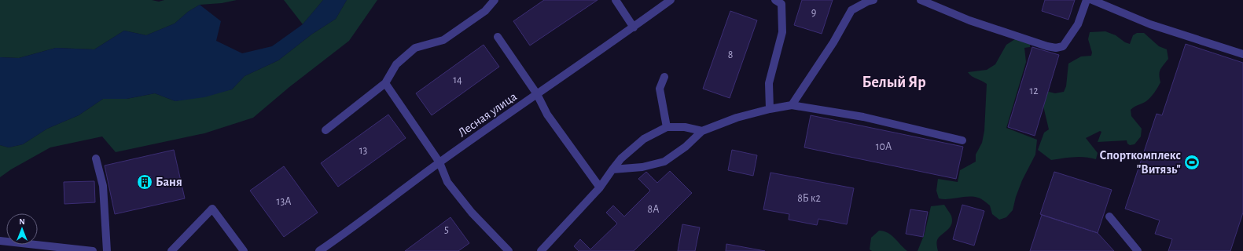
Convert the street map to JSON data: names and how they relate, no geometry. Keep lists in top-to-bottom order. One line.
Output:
{"streets":{"street":["Лесная улица"]},"districts":["Белый Яр"],"places":{"sports":["Спорткомплекс \"Витязь\""],"building":["Баня"]},"house_numbers":["9","8","14","12","10А","13","8Б к2","13А","8А","5"],"north":"top"}
